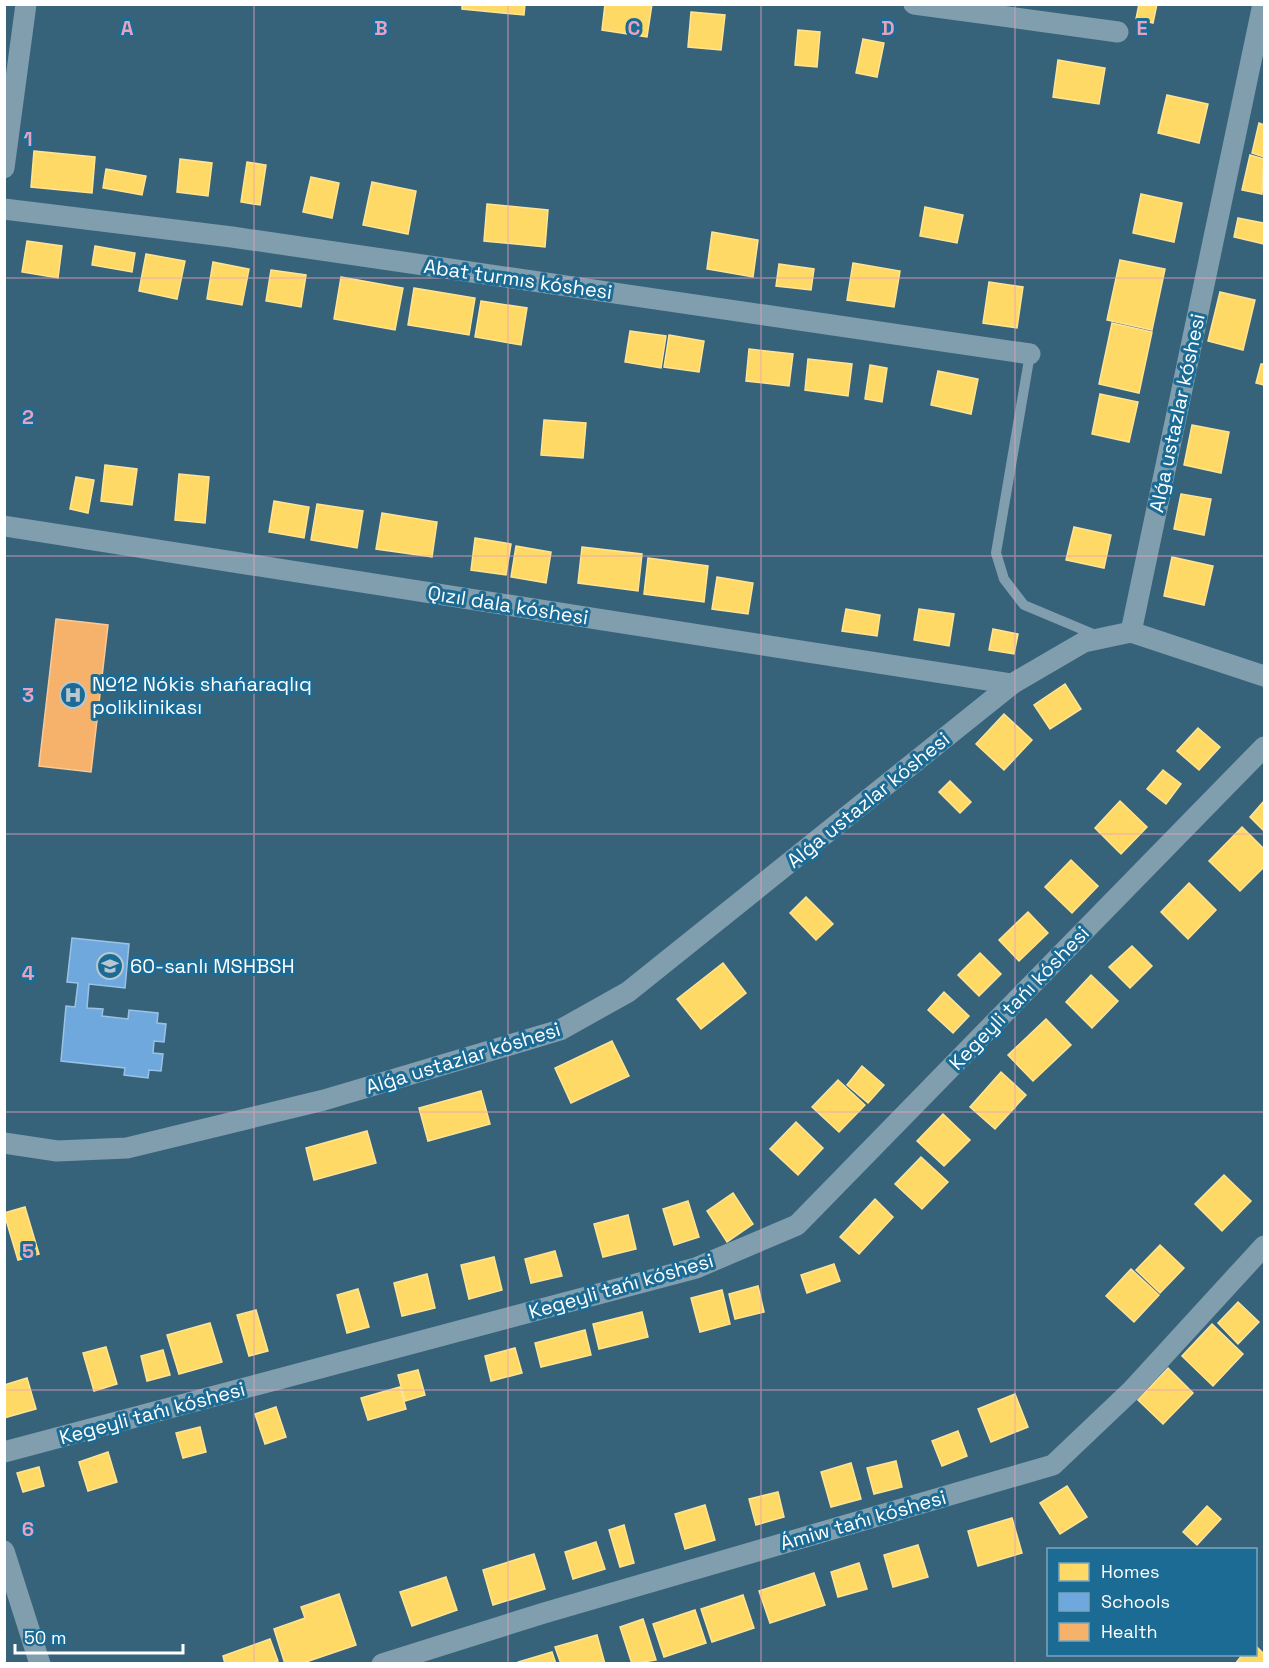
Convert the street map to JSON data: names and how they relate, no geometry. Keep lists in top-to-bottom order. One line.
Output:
{"streets":{"street":["Abat turmıs kóshesi","Alǵa ustazlar kóshesi","Qızıl dala kóshesi","Kegeyli tańı kóshesi","Ámiw tańı kóshesi"]},"crossings":[["Alǵa ustazlar kóshesi","Qızıl dala kóshesi"]],"places":{"hospital":["№12 Nókis shańaraqlıq poliklinikası"],"school or university":["60-sanlı MSHBSH"]},"legend":["Homes","Schools","Health"],"scale_bar":"50 m","grid":{"columns":["A","B","C","D","E"],"rows":["1","2","3","4","5","6"]}}
